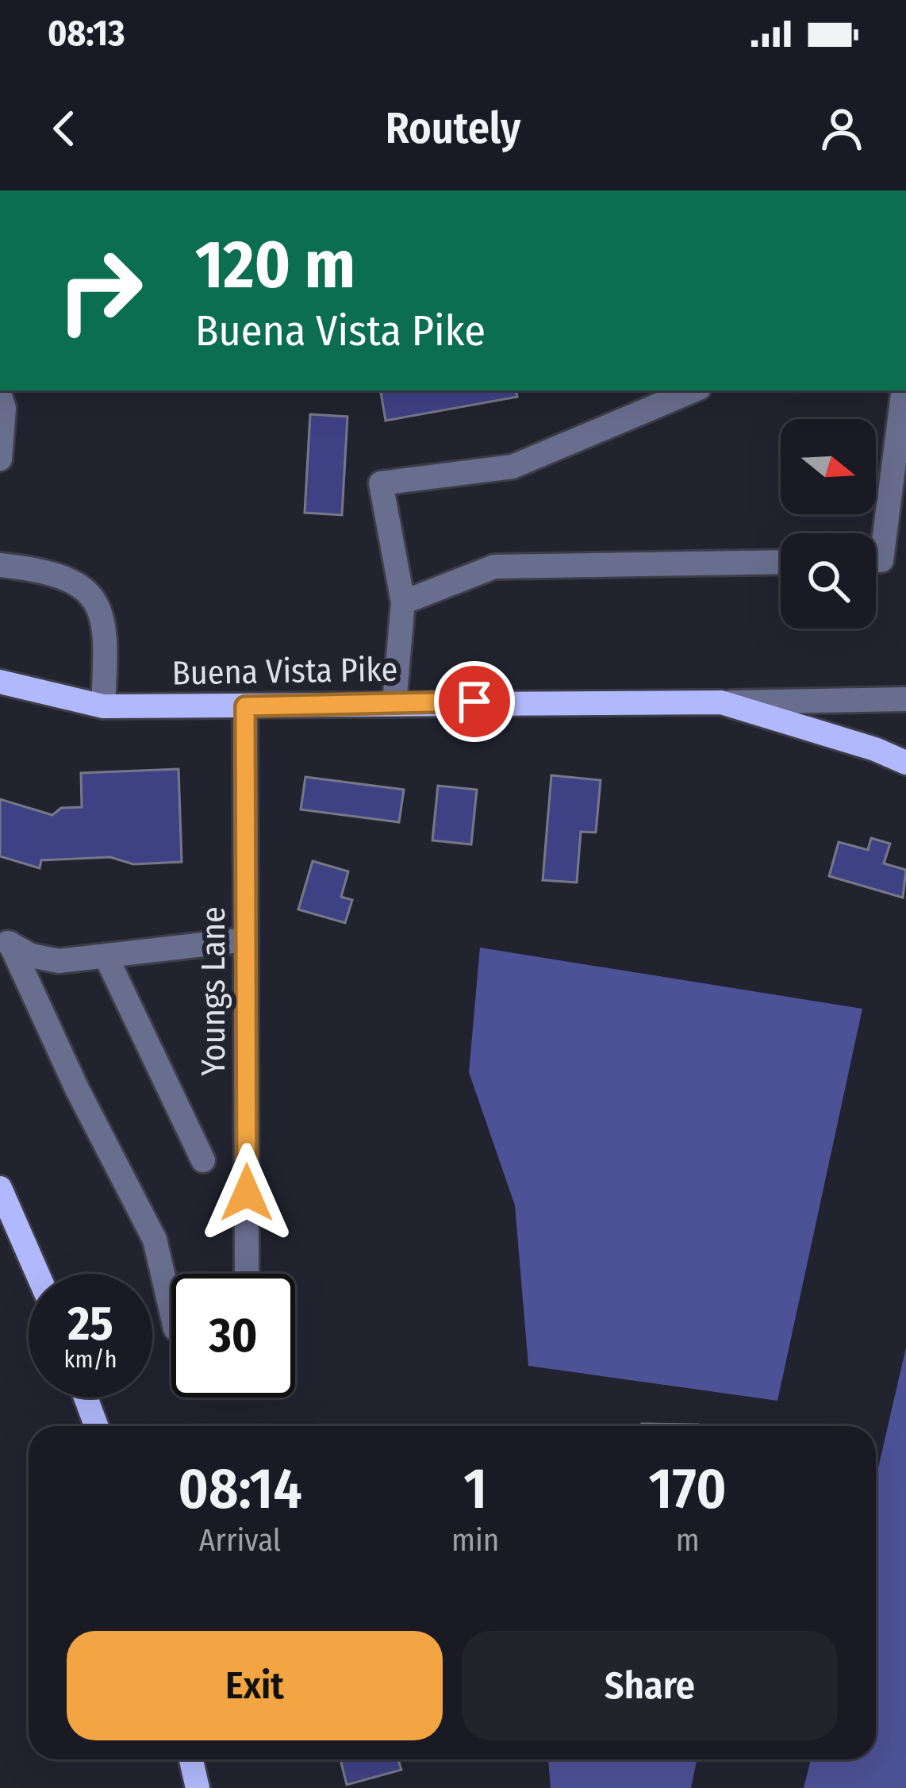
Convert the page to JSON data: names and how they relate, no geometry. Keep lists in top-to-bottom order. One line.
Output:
{"streets":{"main road":["Buena Vista Pike"],"street":["Youngs Lane"]},"crossings":[["Buena Vista Pike","Youngs Lane"]],"north":"right","page":{"status":"08:13","header":"Routely","turn":["120 m","Buena Vista Pike"],"speed":"25 km/h","limit":"30","eta":["08:14","Arrival","1","min","170","m"],"buttons":["Exit","Share"]}}
